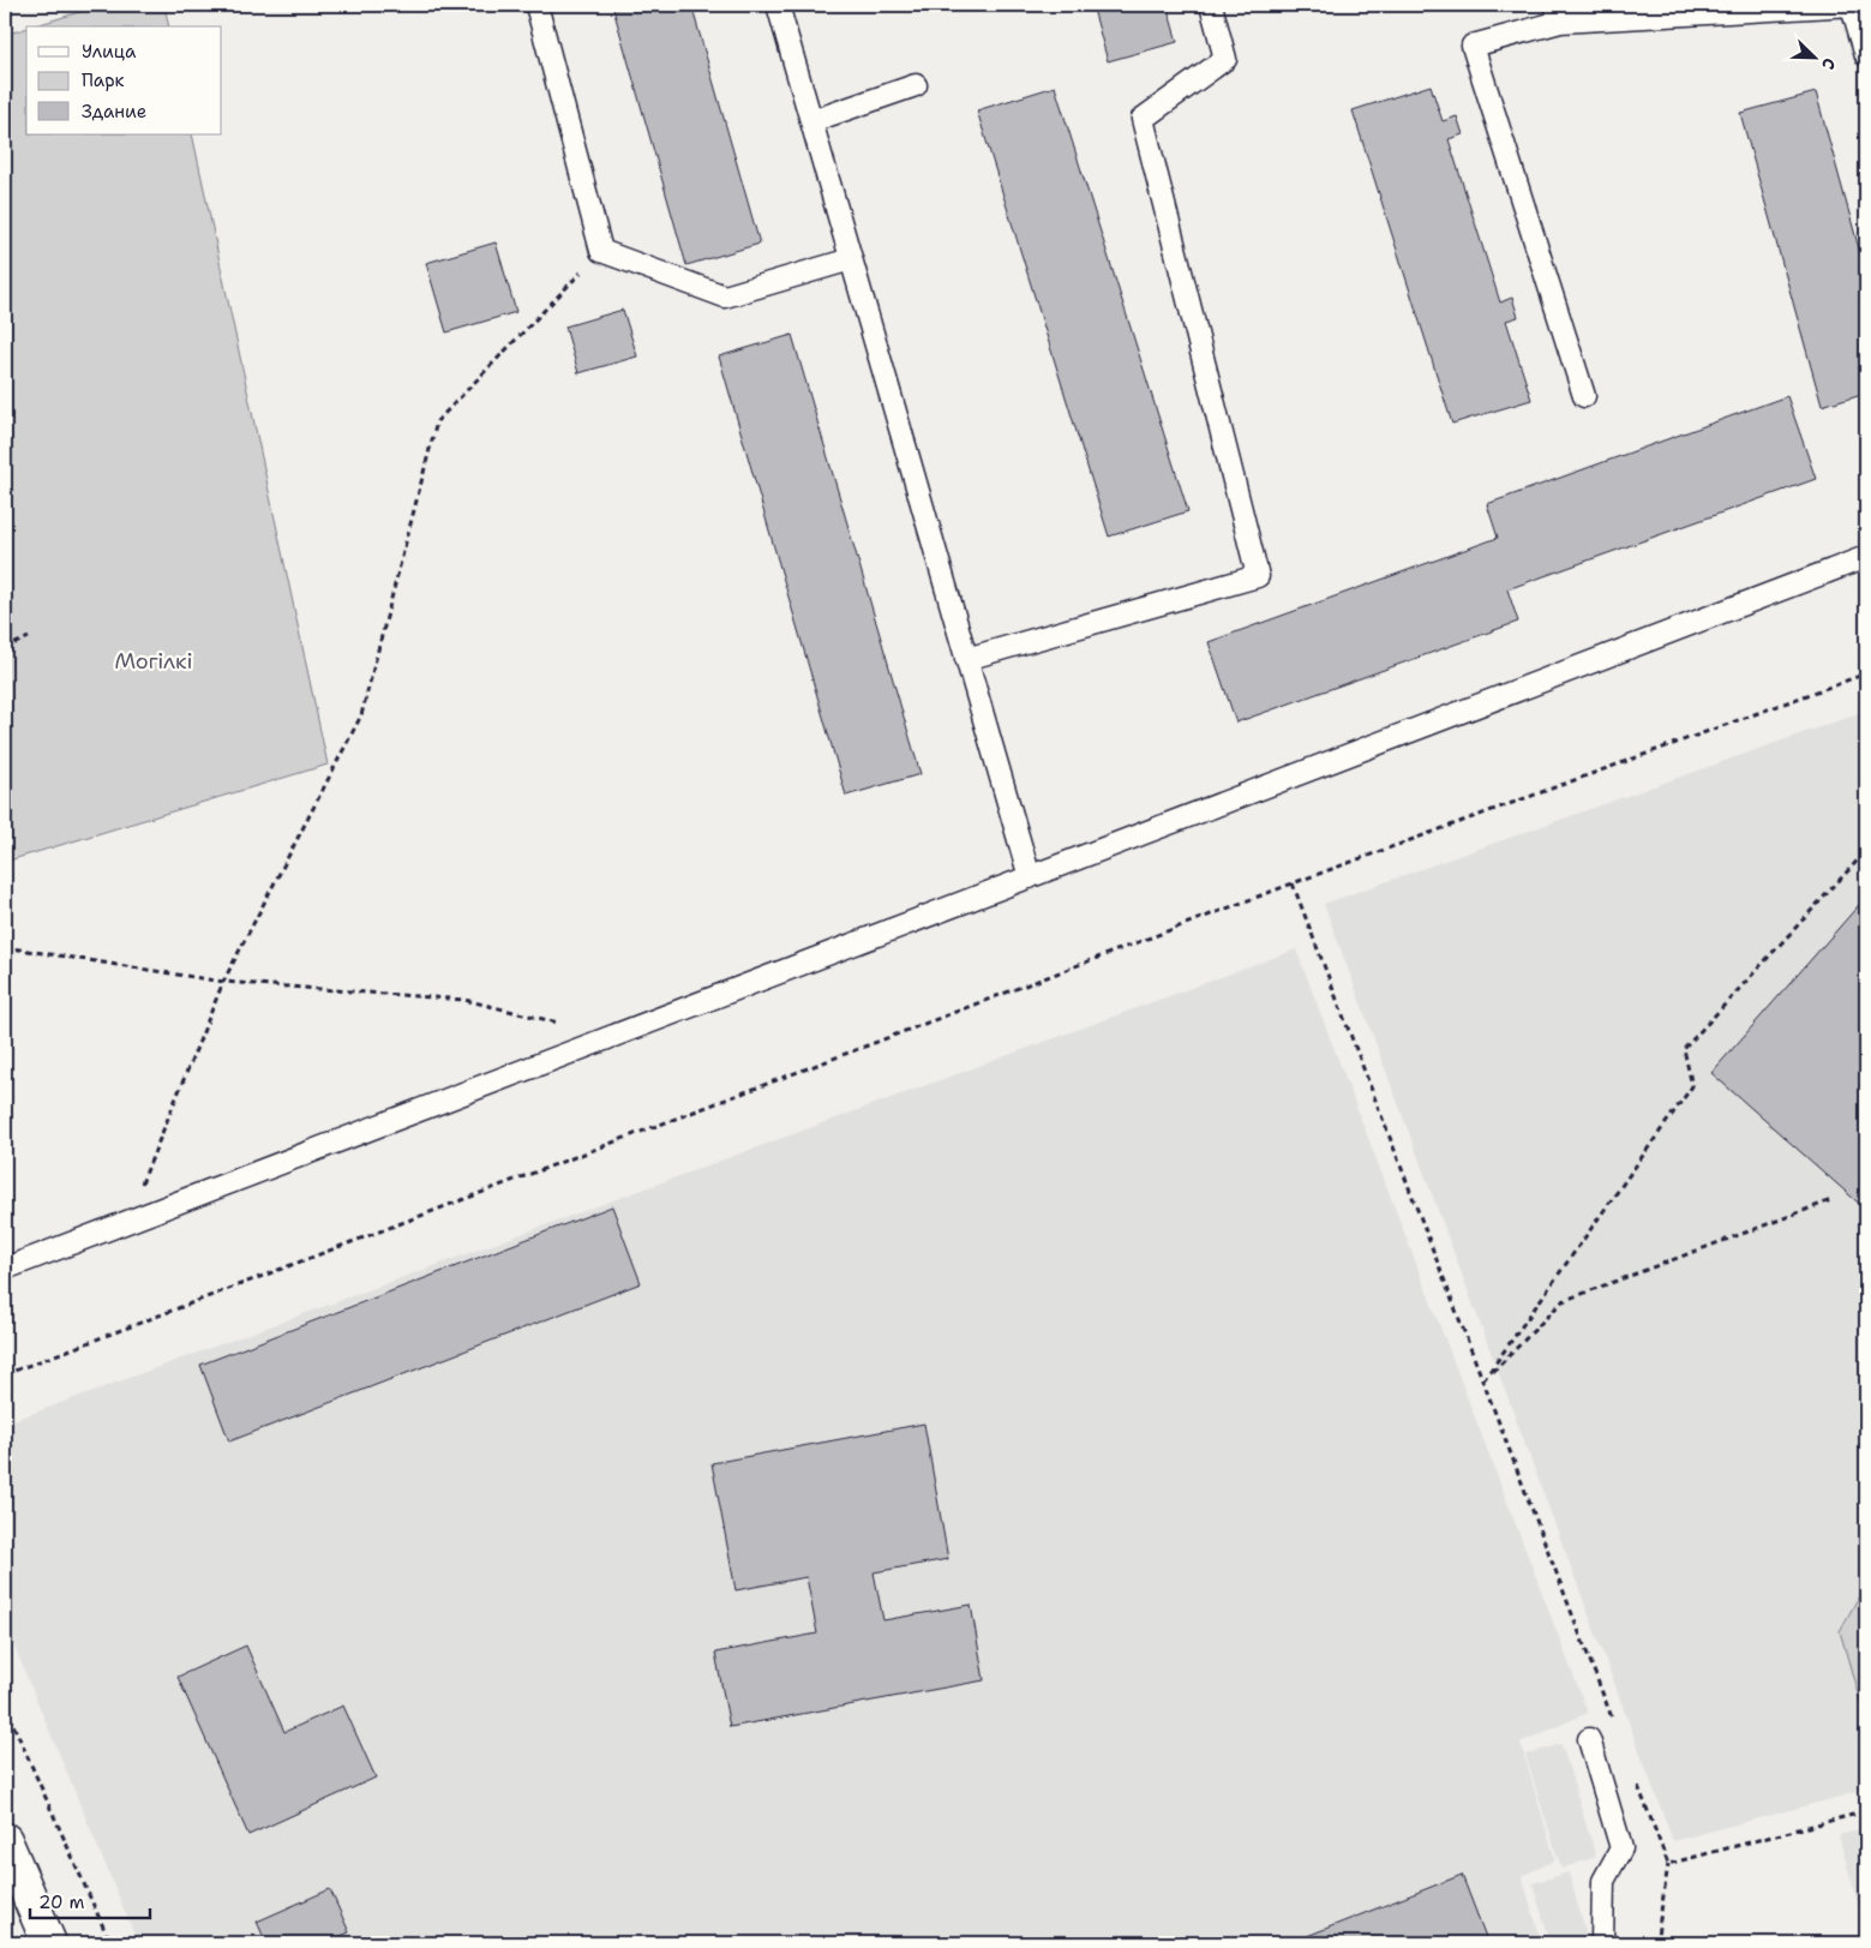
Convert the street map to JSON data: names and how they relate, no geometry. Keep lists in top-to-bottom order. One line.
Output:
{"parks":["Могілкі"],"legend":["Улица","Парк","Здание"],"scale_bar":"20 m","north":"bottom right"}
